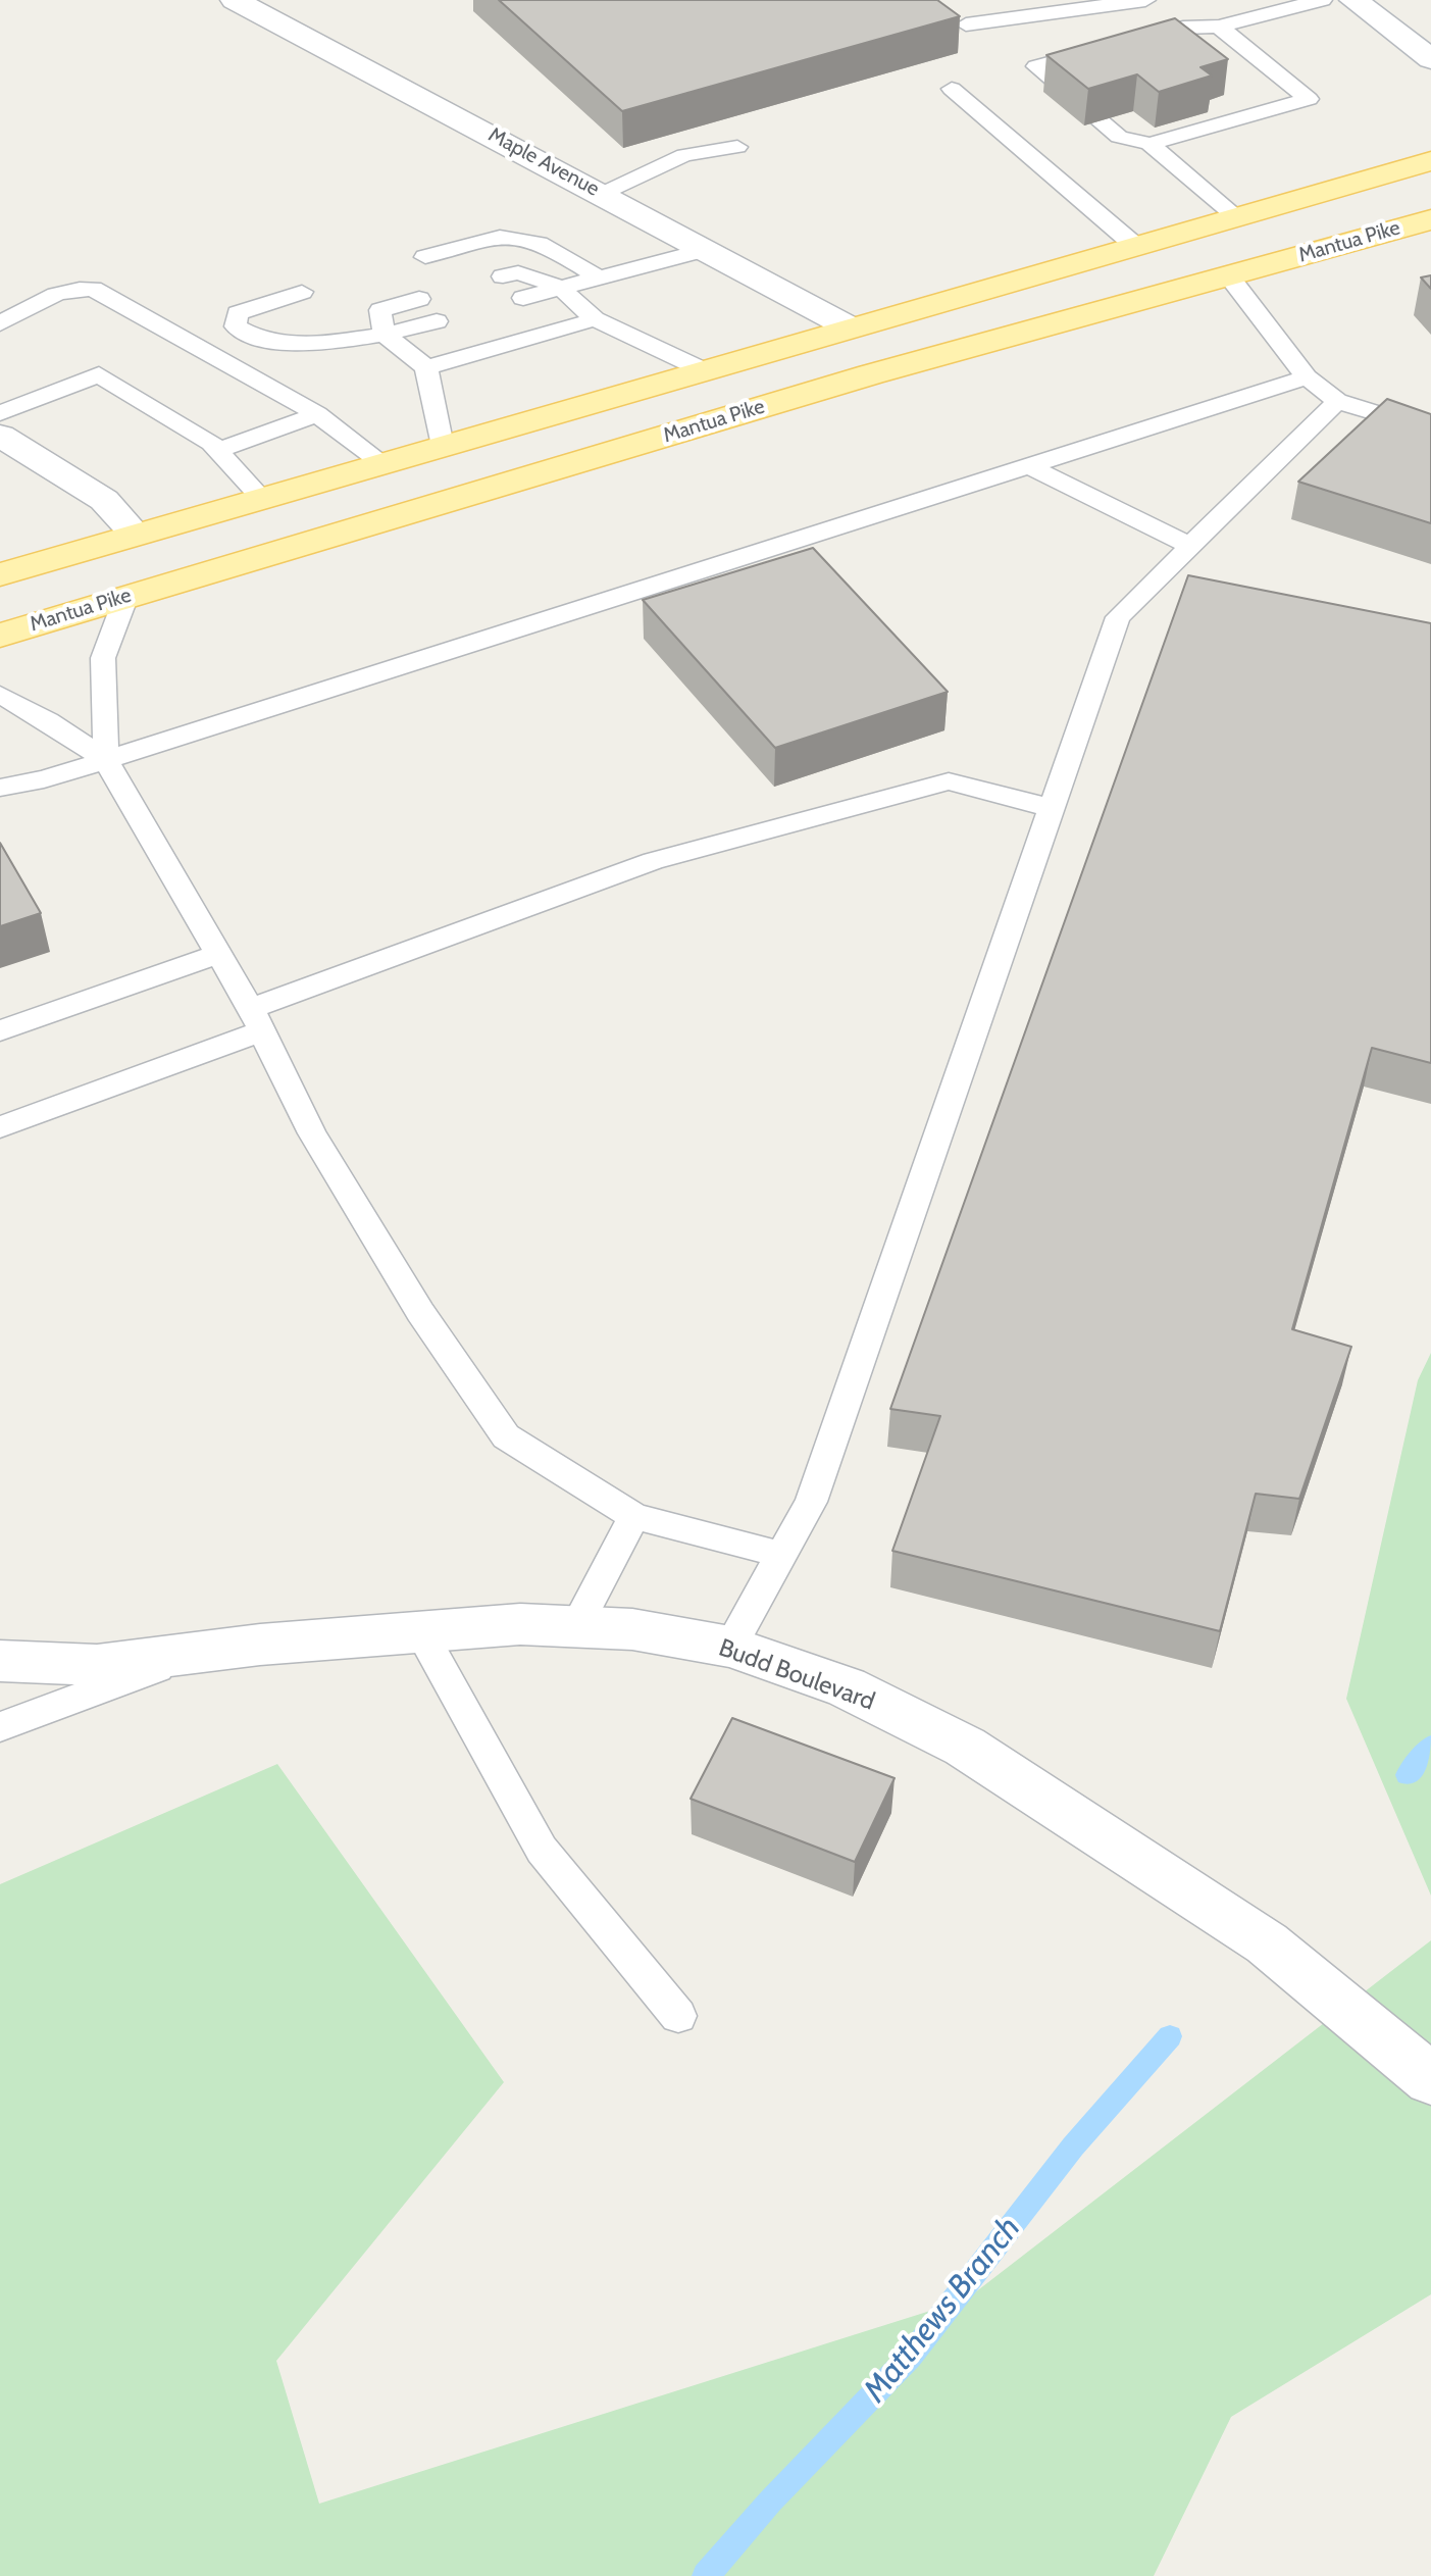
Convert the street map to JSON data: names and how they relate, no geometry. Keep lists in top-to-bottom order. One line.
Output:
{"streets":{"main road":["Mantua Pike"],"street":["Maple Avenue","Budd Boulevard"]},"water":["Matthews Branch"]}
